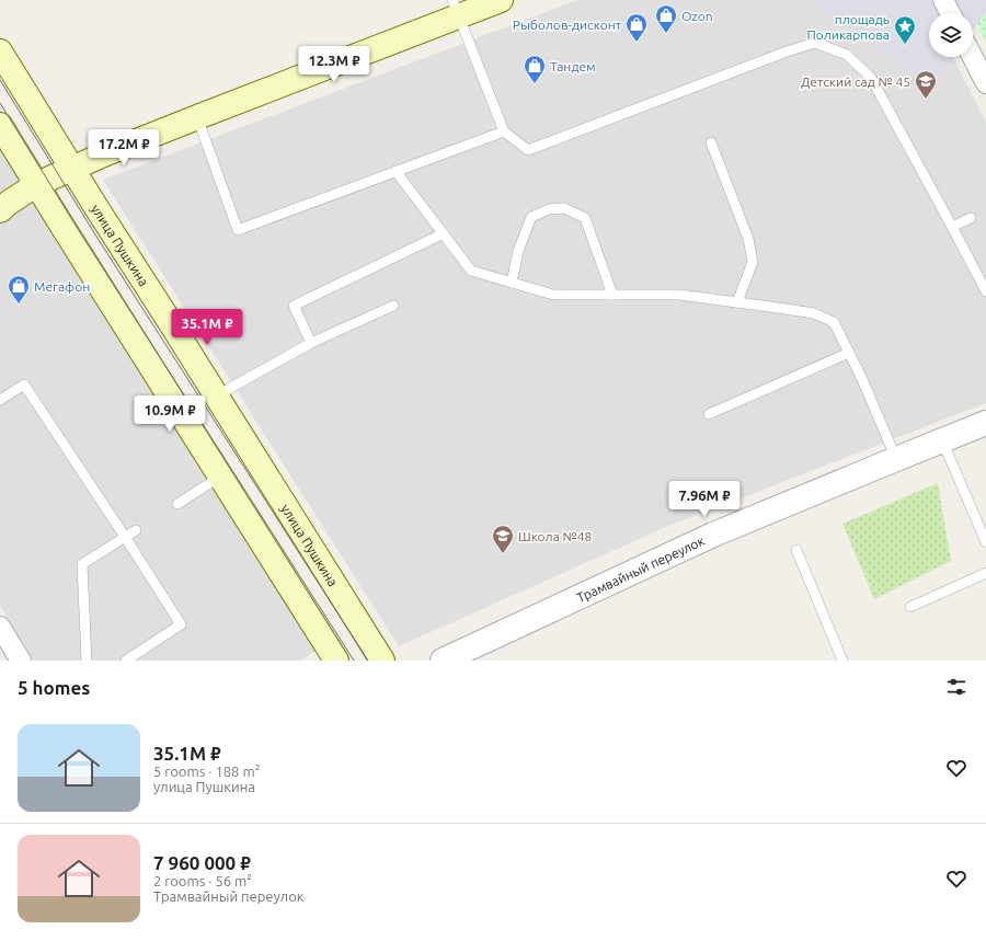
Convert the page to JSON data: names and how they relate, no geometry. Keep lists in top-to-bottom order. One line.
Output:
{"streets":{"main road":["улица Пушкина"],"street":["Трамвайный переулок"]},"places":{"shop":["Ozon","Рыболов-дисконт","Тандем","Мегафон"],"place":["площадь Поликарпова"],"school or university":["Детский сад № 45","Школа №48"]},"page":{"price":["12.3M ₽","17.2M ₽","35.1M ₽","10.9M ₽","7.96M ₽"],"heading":"5 homes","list":[{"name":"35.1M ₽","note":"5 rooms · 188 m² · улица Пушкина"},{"name":"7 960 000 ₽","note":"2 rooms · 56 m² · Трамвайный переулок"}]}}
